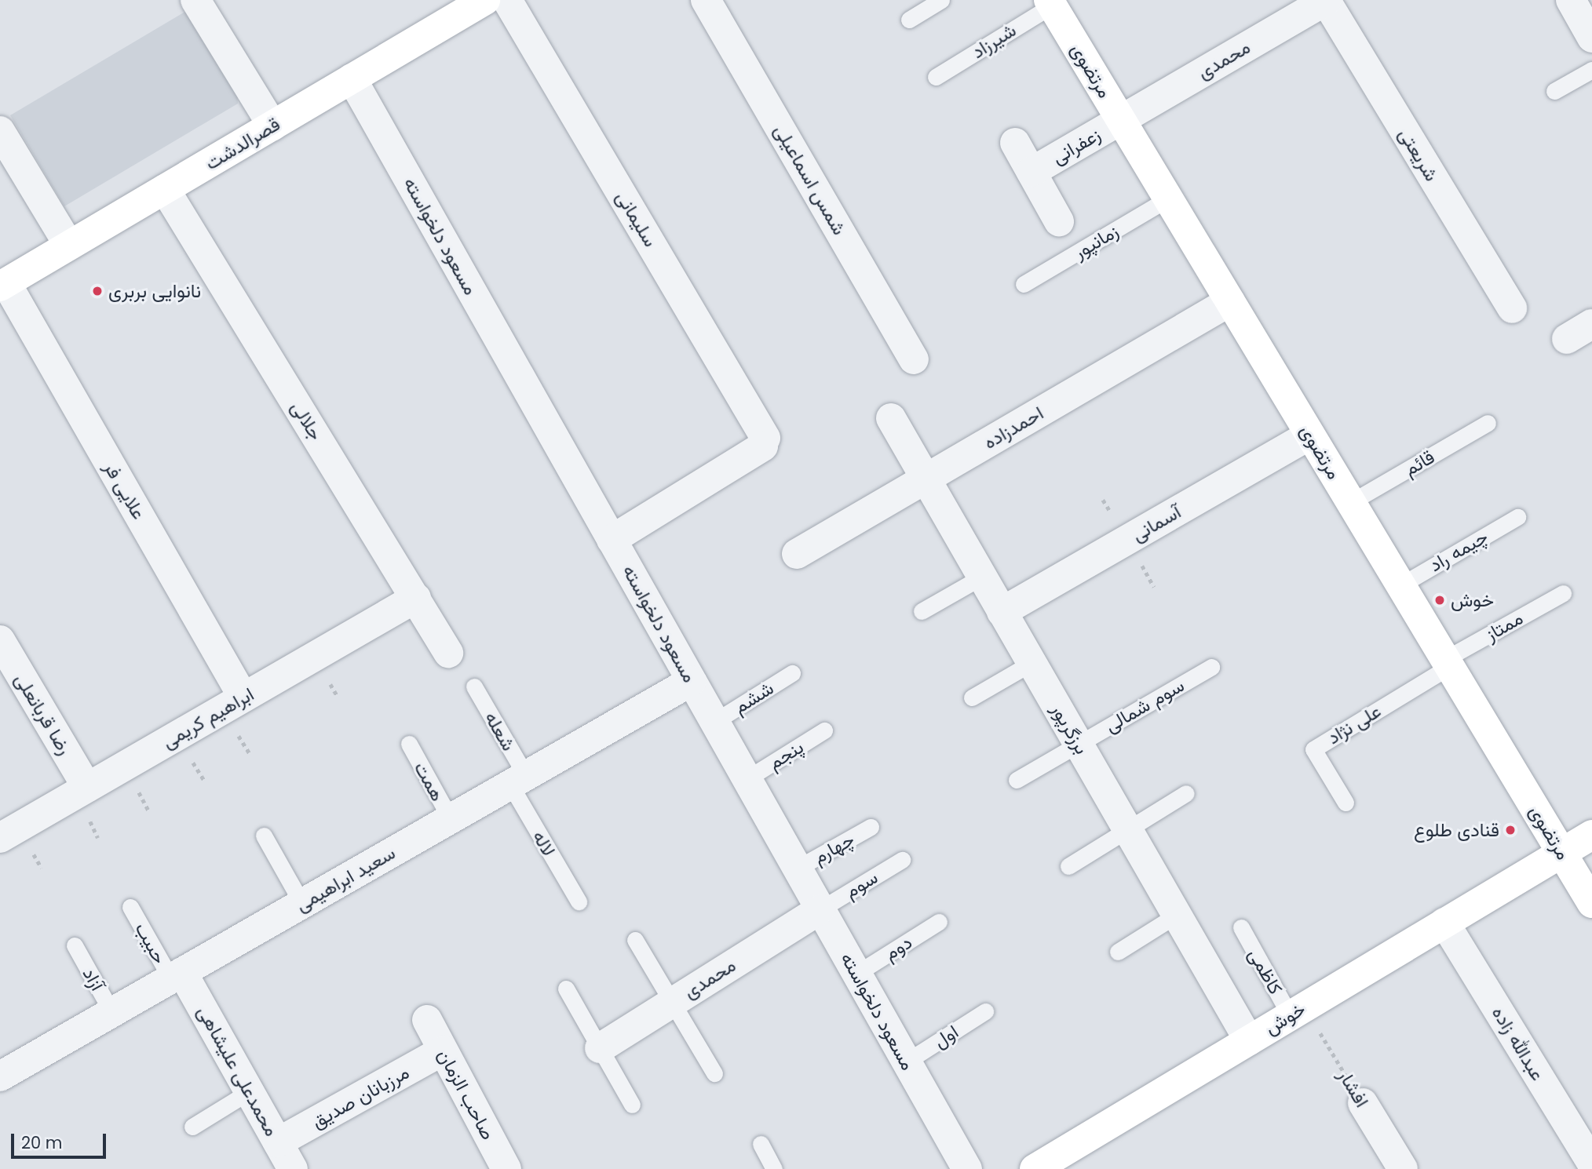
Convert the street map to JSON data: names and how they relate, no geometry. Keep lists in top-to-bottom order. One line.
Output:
{"streets":{"street":["محمدی","مرتضوی","قصرالدشت","زعفرانی","شریعتی","شمس اسماعیلی","سلیمانی","مسعود دلخواسته","جلالی","احمدزاده","علایی فر","آسمانی","رضا قربانعلی","ابراهیم کریمی","برزگرپور","سعید ابراهیمی","خوش","عبدالله زاده","محمدعلی علیشاهی","افشار","صاحب الزمان","مرزبانان صدیق"],"lane":["شیرزاد","زمانپور","قائم","چیمه راد","ممتاز","ششم","سوم شمالی","علی نژاد","شعله","پنجم","همت","لاله","چهارم","سوم","حبیب","دوم","کاظمی","آزاد","اول"]},"crossings":[["شیرزاد","مرتضوی"],["محمدی","مرتضوی"],["محمدی","زعفرانی"],["محمدی","شریعتی"],["محمدی","مسعود دلخواسته"],["محمدی","سوم"],["مرتضوی","زعفرانی"],["مرتضوی","زمانپور"],["مرتضوی","احمدزاده"],["مرتضوی","قائم"],["مرتضوی","آسمانی"],["مرتضوی","چیمه راد"],["مرتضوی","ممتاز"],["مرتضوی","علی نژاد"],["مرتضوی","خوش"],["قصرالدشت","سلیمانی"],["قصرالدشت","مسعود دلخواسته"],["قصرالدشت","جلالی"],["قصرالدشت","علایی فر"],["سلیمانی","مسعود دلخواسته"],["مسعود دلخواسته","ششم"],["مسعود دلخواسته","پنجم"],["مسعود دلخواسته","چهارم"],["مسعود دلخواسته","سعید ابراهیمی"],["مسعود دلخواسته","سوم"],["مسعود دلخواسته","دوم"],["مسعود دلخواسته","اول"],["جلالی","ابراهیم کریمی"],["احمدزاده","برزگرپور"],["علایی فر","ابراهیم کریمی"],["آسمانی","برزگرپور"],["ممتاز","علی نژاد"],["سوم شمالی","برزگرپور"],["رضا قربانعلی","ابراهیم کریمی"],["برزگرپور","خوش"],["شعله","لاله"],["شعله","سعید ابراهیمی"],["همت","سعید ابراهیمی"],["لاله","سعید ابراهیمی"],["سعید ابراهیمی","حبیب"],["سعید ابراهیمی","آزاد"],["سعید ابراهیمی","محمدعلی علیشاهی"],["حبیب","محمدعلی علیشاهی"],["کاظمی","خوش"],["کاظمی","افشار"],["خوش","عبدالله زاده"],["خوش","افشار"],["محمدعلی علیشاهی","مرزبانان صدیق"],["صاحب الزمان","مرزبانان صدیق"]],"places":["نانوایی بربری","خوش","قنادی طلوع"],"scale_bar":"20 m"}
